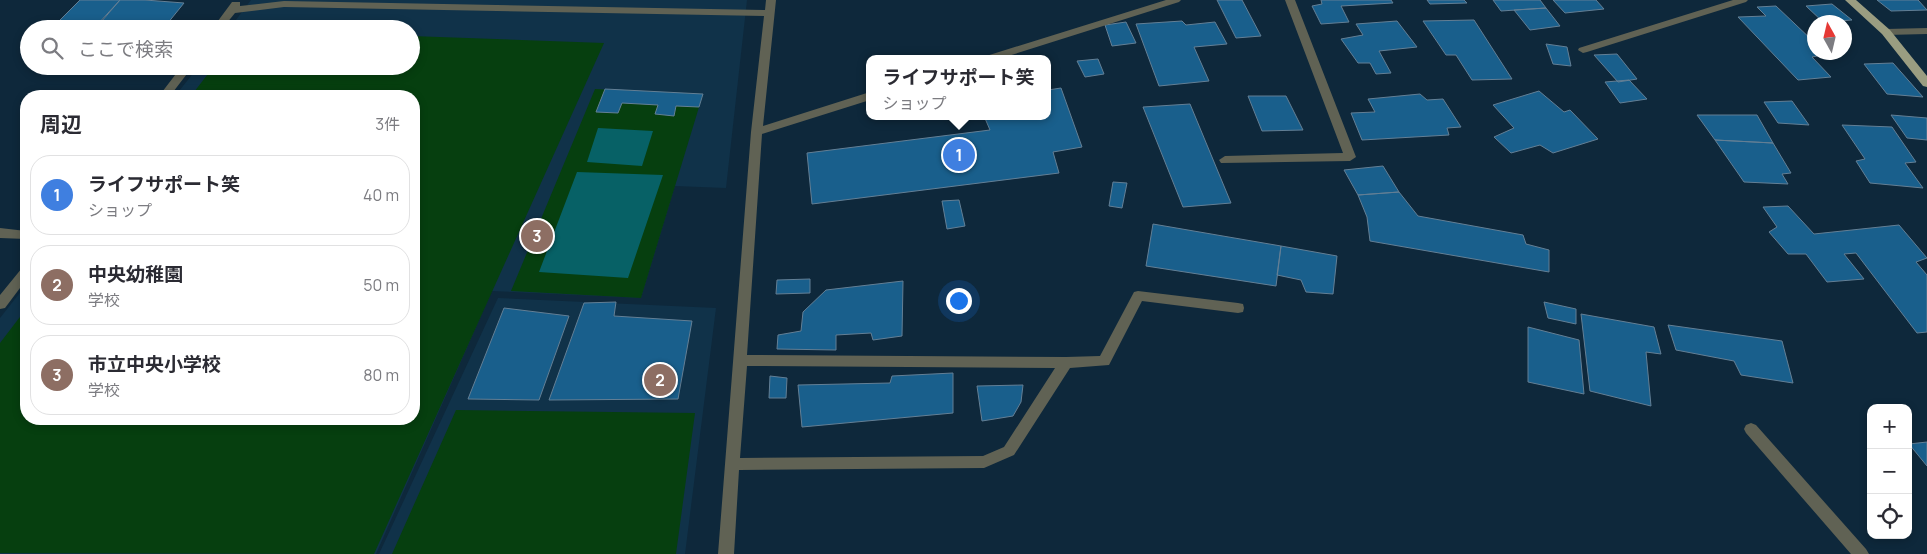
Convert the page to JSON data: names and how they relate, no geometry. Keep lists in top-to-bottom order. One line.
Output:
{"north":"top","page":{"search":"ここで検索","popup":["ライフサポート笑","ショップ"],"heading":["周辺","3件"],"pins":["1","3","2"],"list":[{"mark":"1","name":"ライフサポート笑","note":"ショップ","value":"40 m"},{"mark":"2","name":"中央幼稚園","note":"学校","value":"50 m"},{"mark":"3","name":"市立中央小学校","note":"学校","value":"80 m"}],"map_buttons":["+","−"]}}
